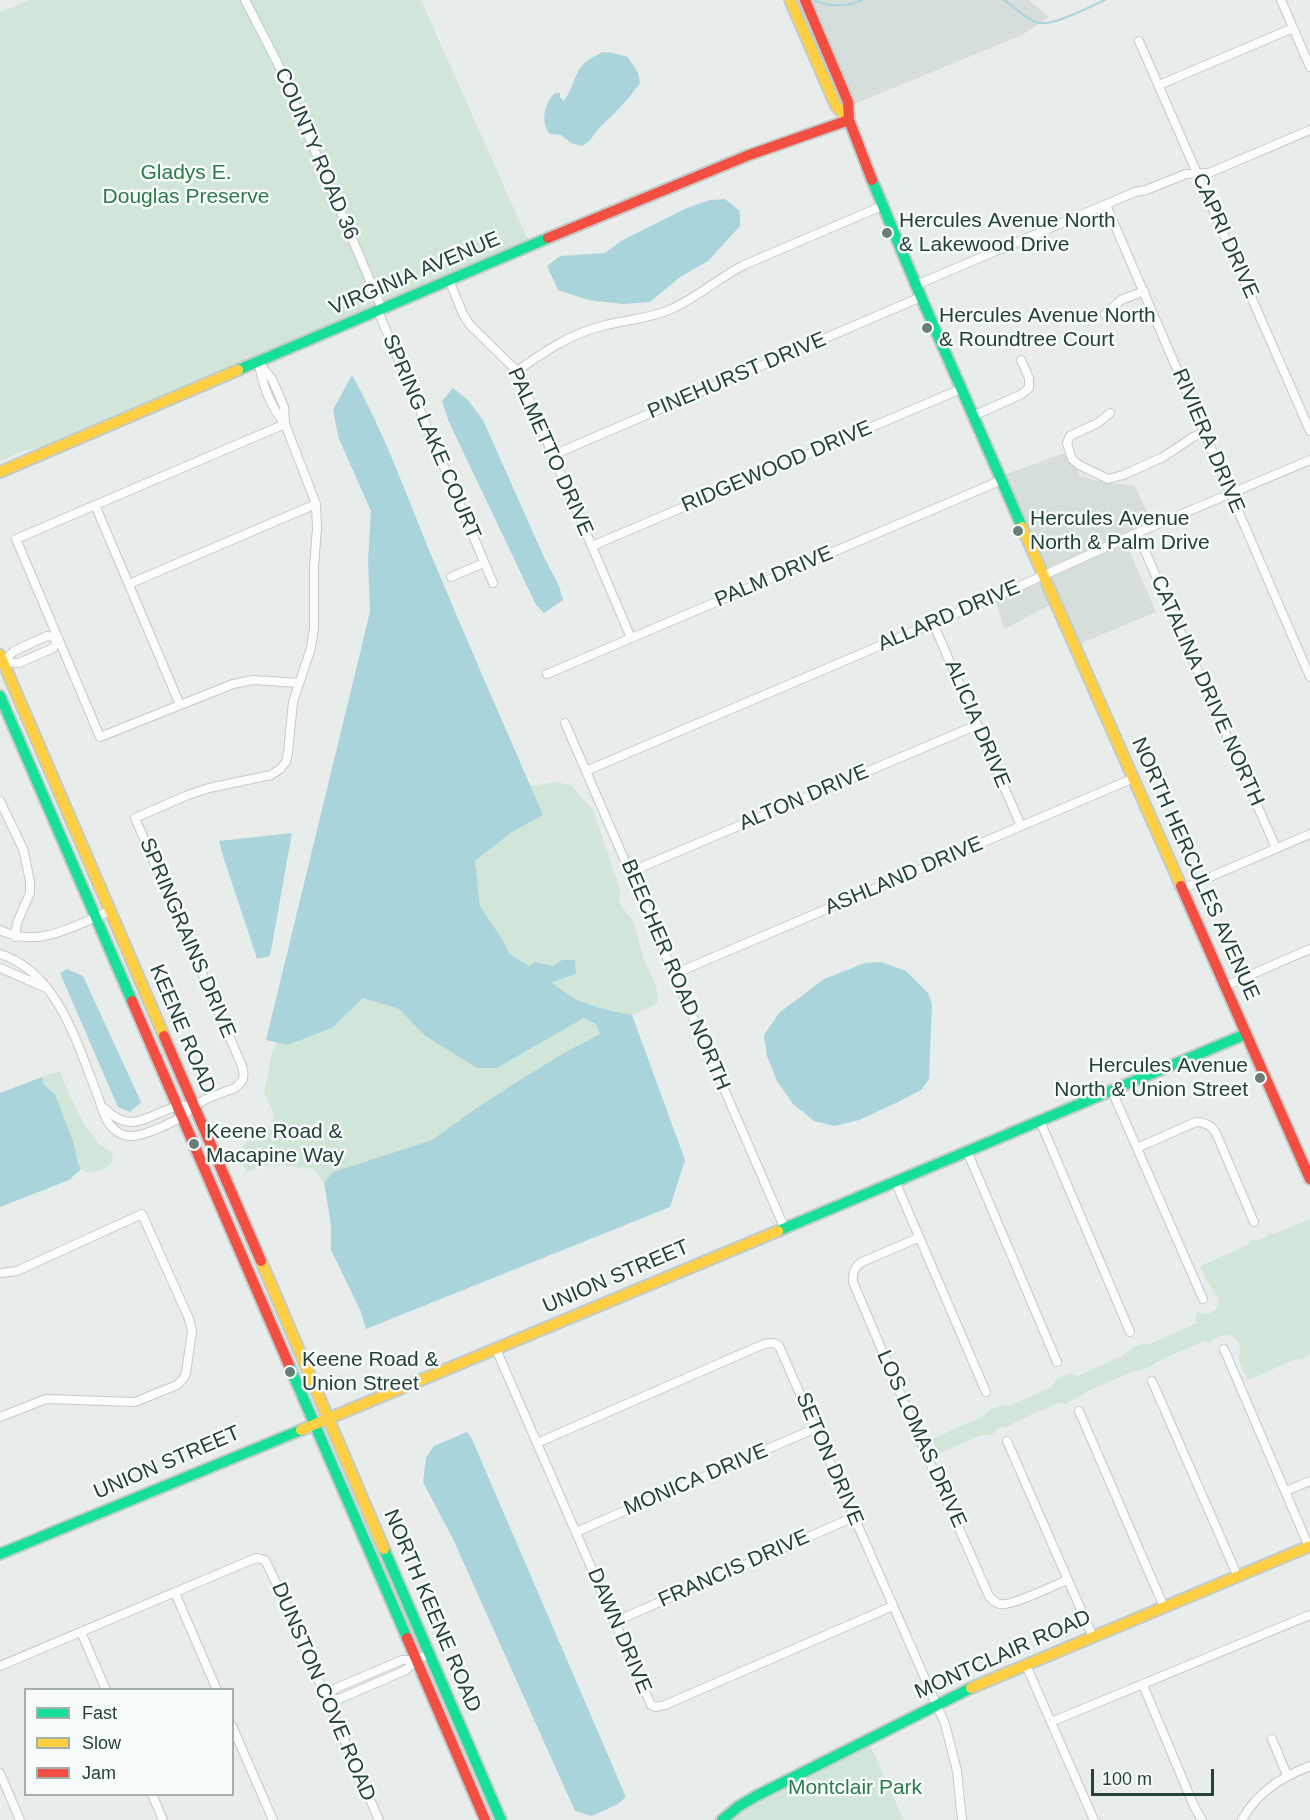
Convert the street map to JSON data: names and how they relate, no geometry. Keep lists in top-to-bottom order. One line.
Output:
{"streets":{"street":["COUNTY ROAD 36","CAPRI DRIVE","VIRGINIA AVENUE","PINEHURST DRIVE","SPRING LAKE COURT","RIVIERA DRIVE","PALMETTO DRIVE","RIDGEWOOD DRIVE","PALM DRIVE","ALLARD DRIVE","CATALINA DRIVE NORTH","ALICIA DRIVE","ALTON DRIVE","NORTH HERCULES AVENUE","ASHLAND DRIVE","SPRINGRAINS DRIVE","BEECHER ROAD NORTH","KEENE ROAD","UNION STREET","LOS LOMAS DRIVE","SETON DRIVE","MONICA DRIVE","FRANCIS DRIVE","NORTH KEENE ROAD","DAWN DRIVE","MONTCLAIR ROAD","DUNSTON COVE ROAD"]},"crossings":[["COUNTY ROAD 36","VIRGINIA AVENUE"],["COUNTY ROAD 36","SPRING LAKE COURT"],["VIRGINIA AVENUE","SPRING LAKE COURT"],["VIRGINIA AVENUE","PALMETTO DRIVE"],["VIRGINIA AVENUE","NORTH HERCULES AVENUE"],["VIRGINIA AVENUE","SPRINGRAINS DRIVE"],["PINEHURST DRIVE","PALMETTO DRIVE"],["PINEHURST DRIVE","NORTH HERCULES AVENUE"],["RIVIERA DRIVE","ALLARD DRIVE"],["PALMETTO DRIVE","RIDGEWOOD DRIVE"],["PALMETTO DRIVE","PALM DRIVE"],["RIDGEWOOD DRIVE","NORTH HERCULES AVENUE"],["PALM DRIVE","NORTH HERCULES AVENUE"],["ALLARD DRIVE","CATALINA DRIVE NORTH"],["ALLARD DRIVE","ALICIA DRIVE"],["ALLARD DRIVE","NORTH HERCULES AVENUE"],["ALLARD DRIVE","BEECHER ROAD NORTH"],["ALICIA DRIVE","ALTON DRIVE"],["ALICIA DRIVE","ASHLAND DRIVE"],["ALTON DRIVE","BEECHER ROAD NORTH"],["NORTH HERCULES AVENUE","ASHLAND DRIVE"],["NORTH HERCULES AVENUE","UNION STREET"],["ASHLAND DRIVE","BEECHER ROAD NORTH"],["SPRINGRAINS DRIVE","KEENE ROAD"],["BEECHER ROAD NORTH","UNION STREET"],["KEENE ROAD","UNION STREET"],["KEENE ROAD","NORTH KEENE ROAD"],["UNION STREET","NORTH KEENE ROAD"],["UNION STREET","DAWN DRIVE"],["SETON DRIVE","MONICA DRIVE"],["SETON DRIVE","FRANCIS DRIVE"],["SETON DRIVE","DAWN DRIVE"],["SETON DRIVE","MONTCLAIR ROAD"],["MONICA DRIVE","DAWN DRIVE"],["FRANCIS DRIVE","DAWN DRIVE"]],"parks":["Gladys E. Douglas Preserve","Montclair Park"],"places":["Hercules Avenue North & Lakewood Drive","Hercules Avenue North & Roundtree Court","Hercules Avenue North & Palm Drive","Hercules Avenue North & Union Street","Keene Road & Macapine Way","Keene Road & Union Street"],"legend":["Fast","Slow","Jam"],"scale_bar":"100 m"}
